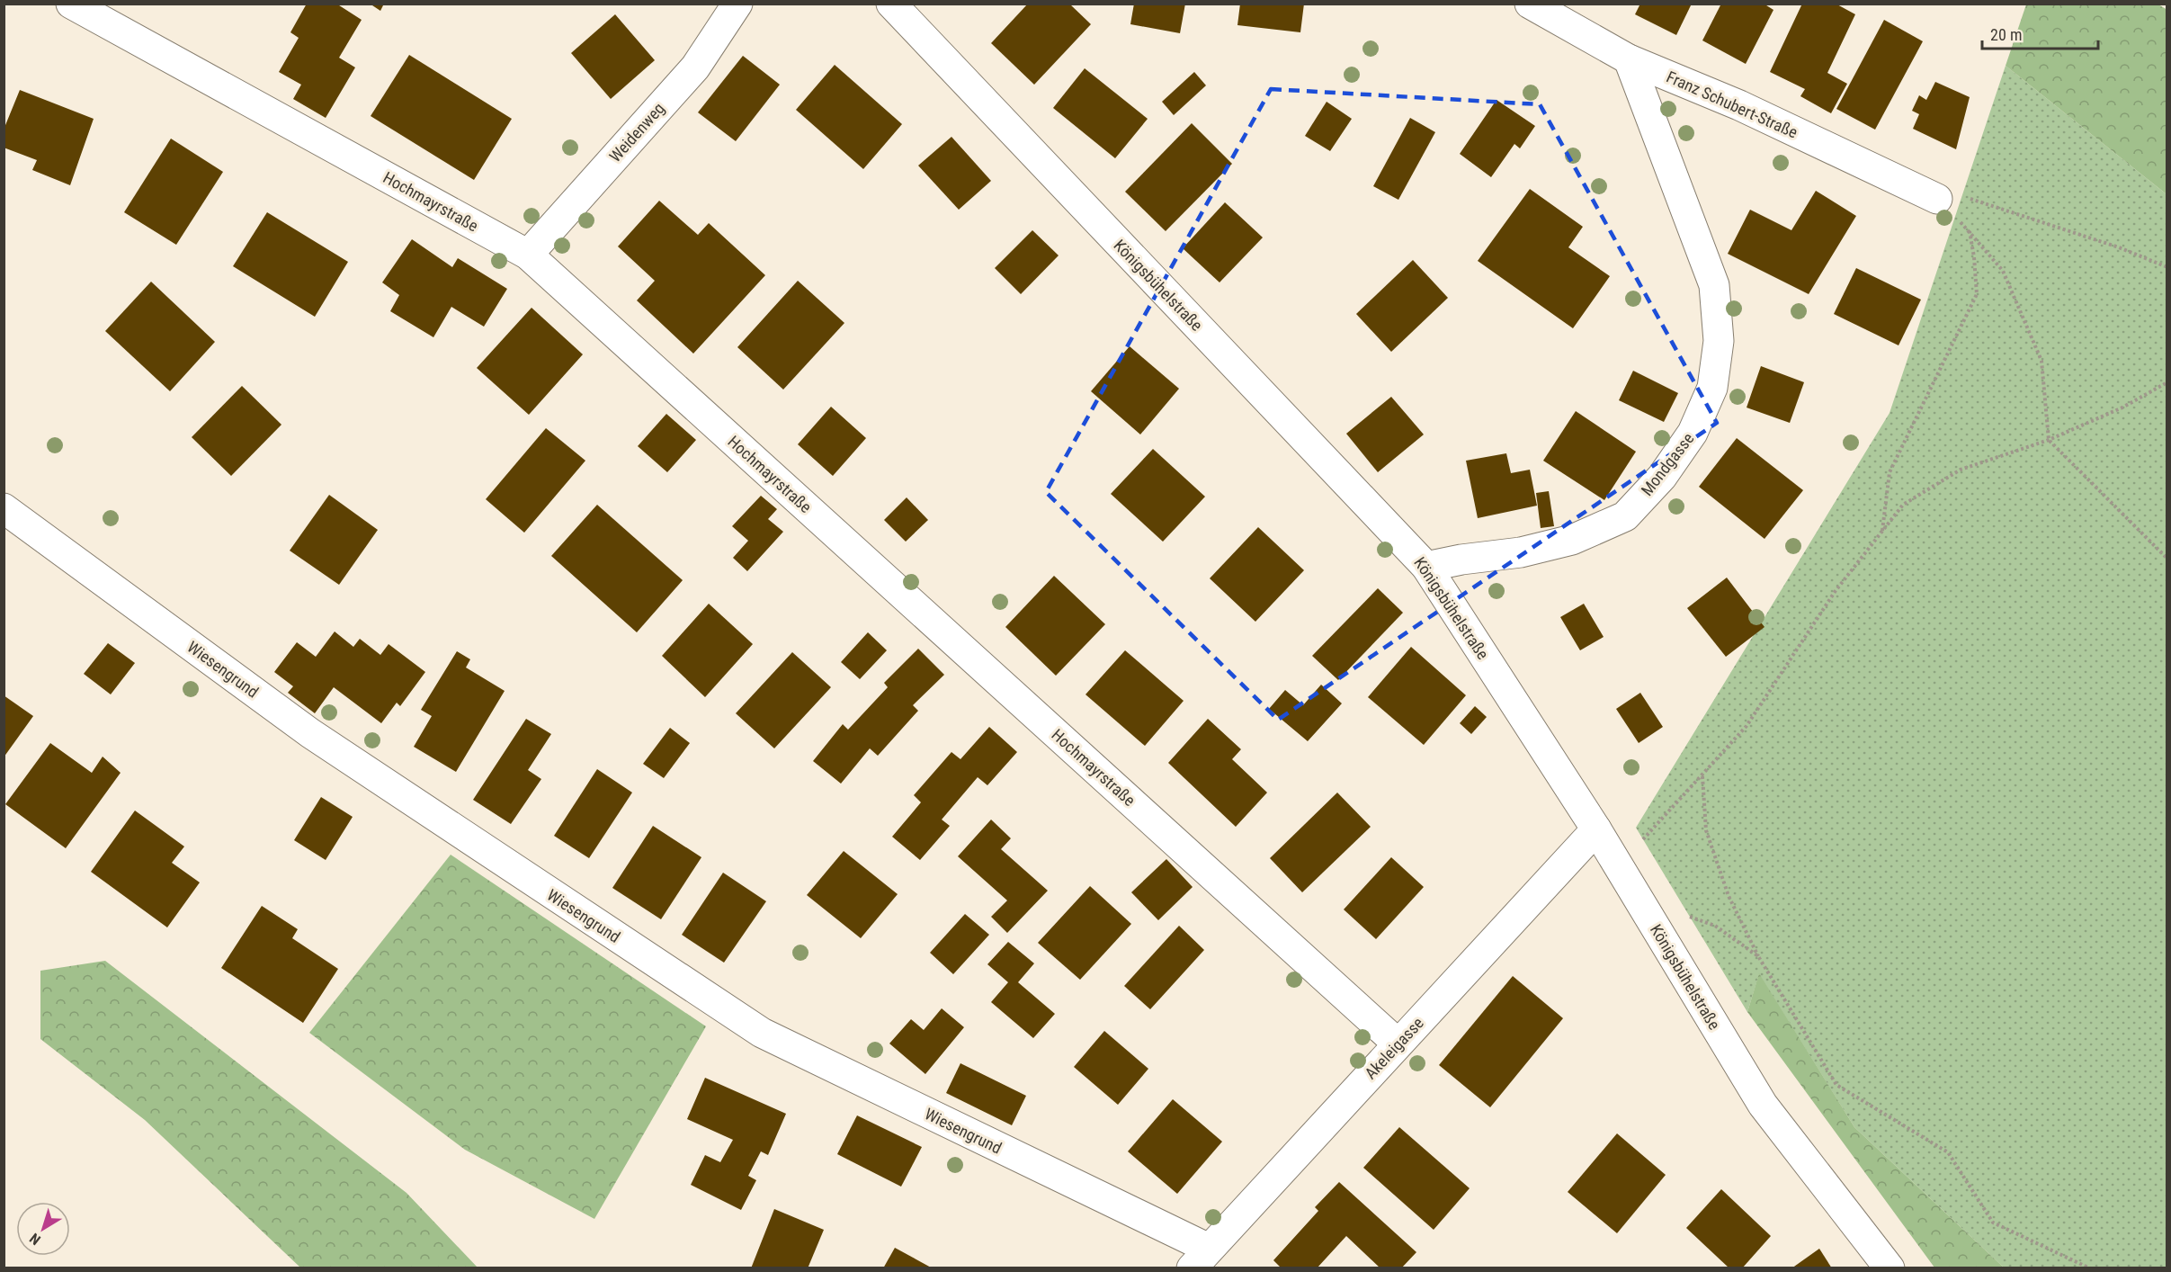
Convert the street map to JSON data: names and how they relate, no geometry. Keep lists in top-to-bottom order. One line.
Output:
{"streets":{"street":["Franz Schubert-Straße","Weidenweg","Hochmayrstraße","Königsbühelstraße","Mondgasse","Wiesengrund","Akeleigasse"]},"crossings":[["Franz Schubert-Straße","Mondgasse"],["Weidenweg","Hochmayrstraße"],["Hochmayrstraße","Akeleigasse"],["Königsbühelstraße","Mondgasse"],["Königsbühelstraße","Akeleigasse"],["Wiesengrund","Akeleigasse"]],"scale_bar":"20 m","north":"bottom left"}
